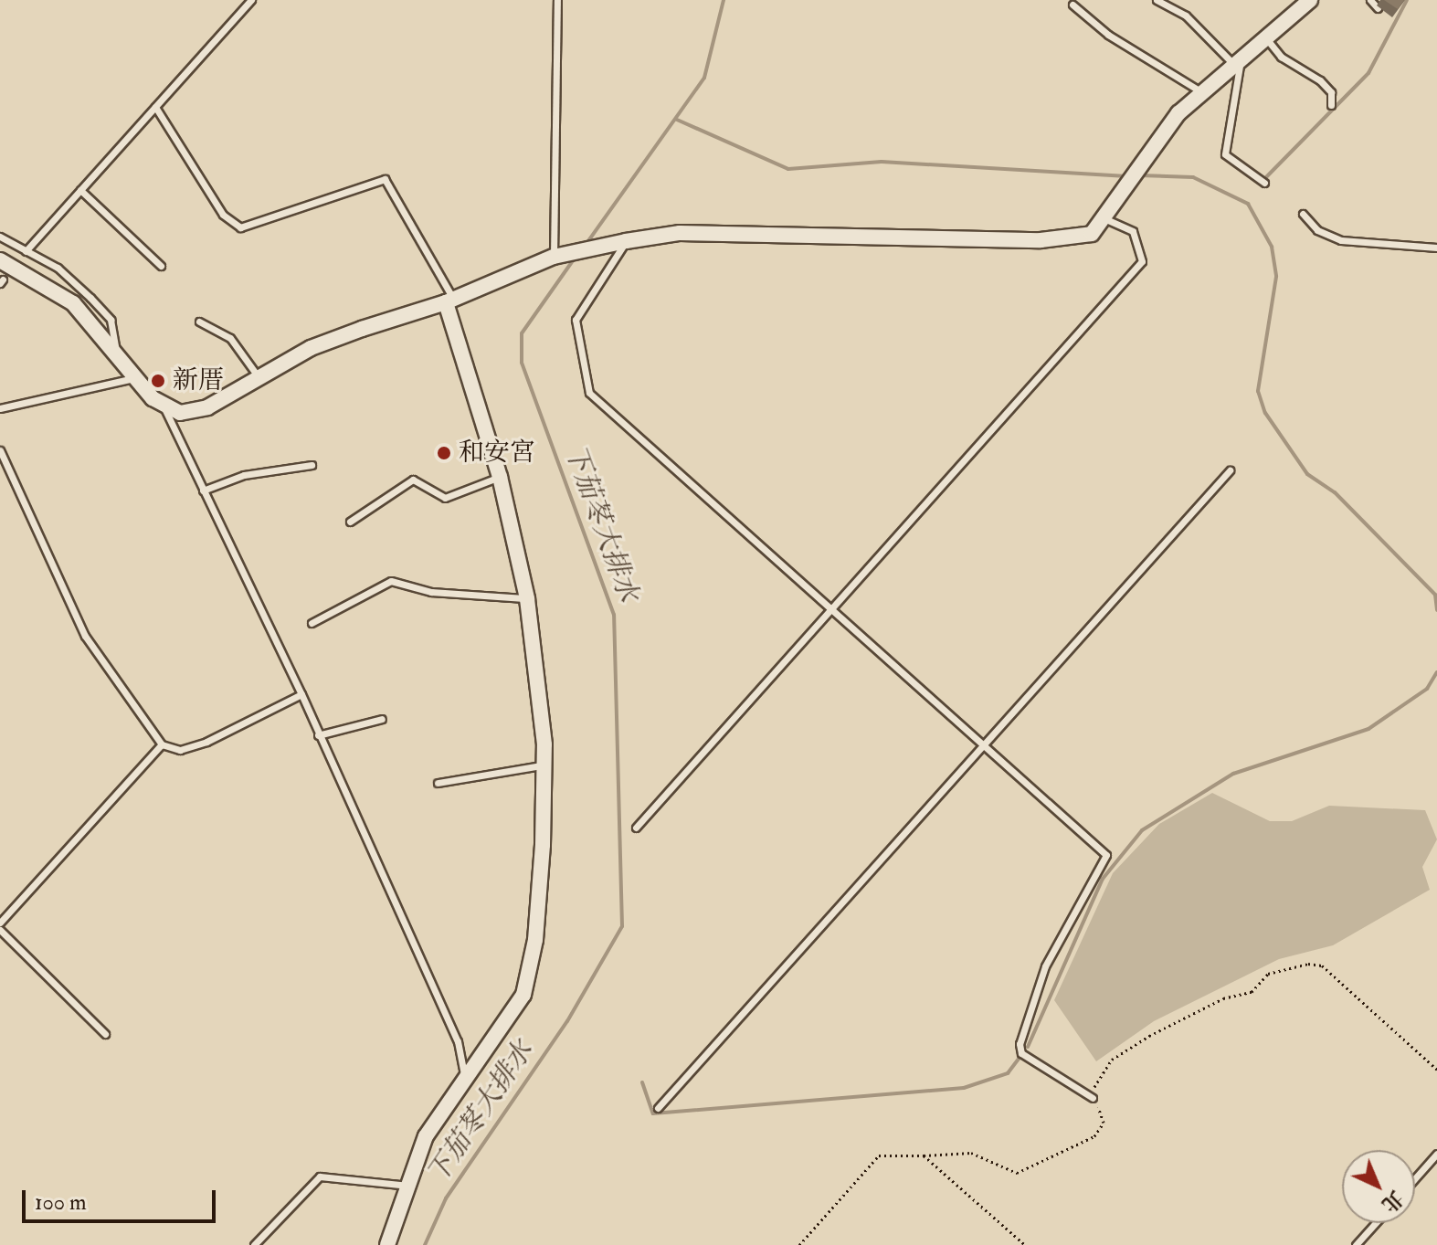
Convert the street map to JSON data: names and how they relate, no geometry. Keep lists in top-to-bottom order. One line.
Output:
{"water":["下茄苳大排水"],"places":["新厝","和安宮"],"scale_bar":"100 m","north":"bottom right"}
